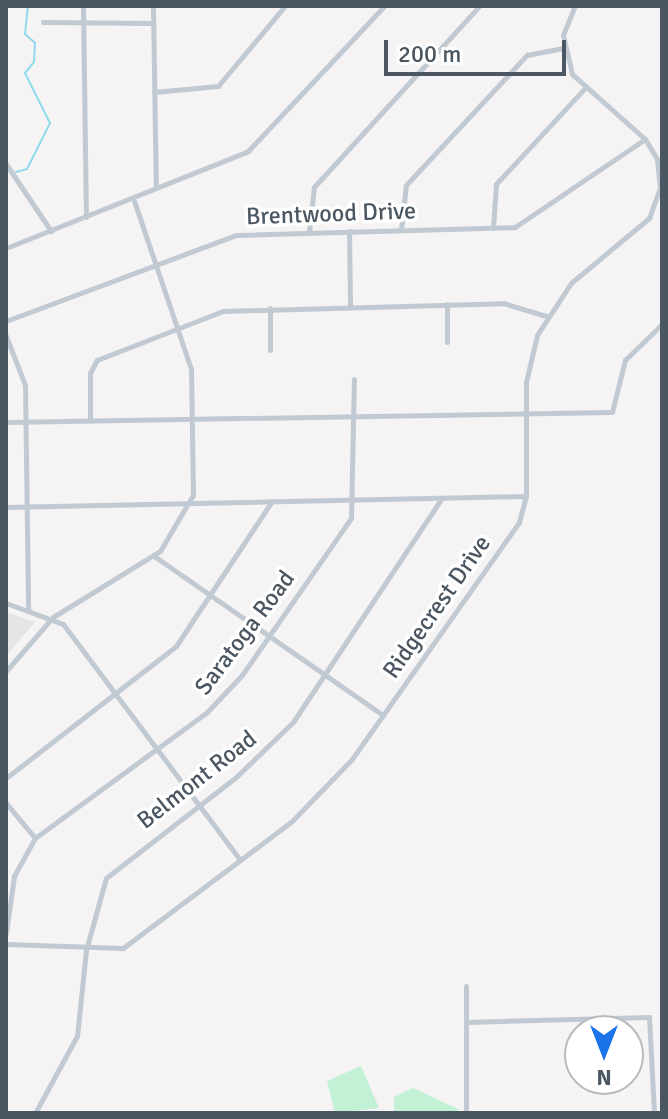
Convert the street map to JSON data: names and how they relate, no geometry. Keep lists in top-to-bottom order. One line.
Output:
{"streets":{"street":["Brentwood Drive","Ridgecrest Drive","Saratoga Road","Belmont Road"]},"crossings":[["Brentwood Drive","Ridgecrest Drive"],["Ridgecrest Drive","Belmont Road"]],"scale_bar":"200 m","north":"bottom"}
